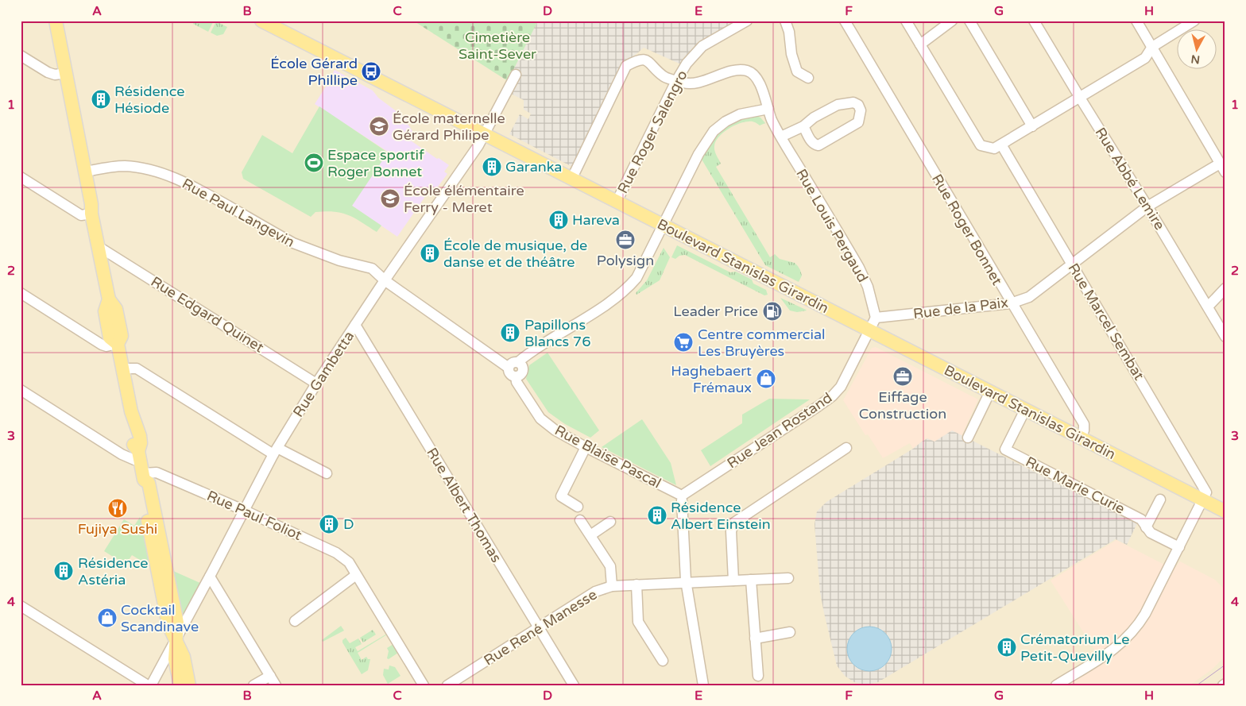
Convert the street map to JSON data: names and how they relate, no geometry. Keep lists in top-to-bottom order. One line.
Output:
{"streets":{"main road":["Boulevard Stanislas Girardin"],"street":["Rue Roger Salengro","Rue Abbé Lemire","Rue Paul Langevin","Rue Louis Pergaud","Rue Roger Bonnet","Rue de la Paix","Rue Edgard Quinet","Rue Marcel Sembat","Rue Gambetta","Rue Jean Rostand","Rue Blaise Pascal","Rue Marie Curie","Rue Albert Thomas","Rue Paul Foliot","Rue René Manesse"]},"crossings":[["Rue Roger Salengro","Rue Louis Pergaud"],["Rue Roger Salengro","Boulevard Stanislas Girardin"],["Rue Abbé Lemire","Rue de la Paix"],["Rue Paul Langevin","Rue Gambetta"],["Rue Louis Pergaud","Rue de la Paix"],["Rue Roger Bonnet","Boulevard Stanislas Girardin"],["Rue Roger Bonnet","Rue de la Paix"],["Boulevard Stanislas Girardin","Rue Marcel Sembat"],["Boulevard Stanislas Girardin","Rue Gambetta"],["Boulevard Stanislas Girardin","Rue Jean Rostand"],["Boulevard Stanislas Girardin","Rue Marie Curie"],["Rue de la Paix","Rue Marcel Sembat"],["Rue Edgard Quinet","Rue Gambetta"],["Rue Gambetta","Rue Albert Thomas"],["Rue Gambetta","Rue Paul Foliot"],["Rue Jean Rostand","Rue Blaise Pascal"],["Rue Albert Thomas","Rue René Manesse"]],"parks":["Cimetière Saint-Sever"],"places":{"bus stop":["École Gérard Phillipe"],"building":["Résidence Hésiode","Garanka","Hareva","École de musique, de danse et de théâtre","Papillons Blancs 76","Résidence Albert Einstein","D","Résidence Astéria","Crématorium Le Petit-Quevilly"],"school or university":["École maternelle Gérard Philipe","École élémentaire Ferry - Meret"],"sports":["Espace sportif Roger Bonnet"],"office":["Polysign","Eiffage Construction"],"fuel station":["Leader Price"],"supermarket":["Centre commercial Les Bruyères"],"shop":["Haghebaert Frémaux","Cocktail Scandinave"],"restaurant":["Fujiya Sushi"]},"north":"bottom","grid":{"columns":["A","B","C","D","E","F","G","H"],"rows":["1","2","3","4"]}}
